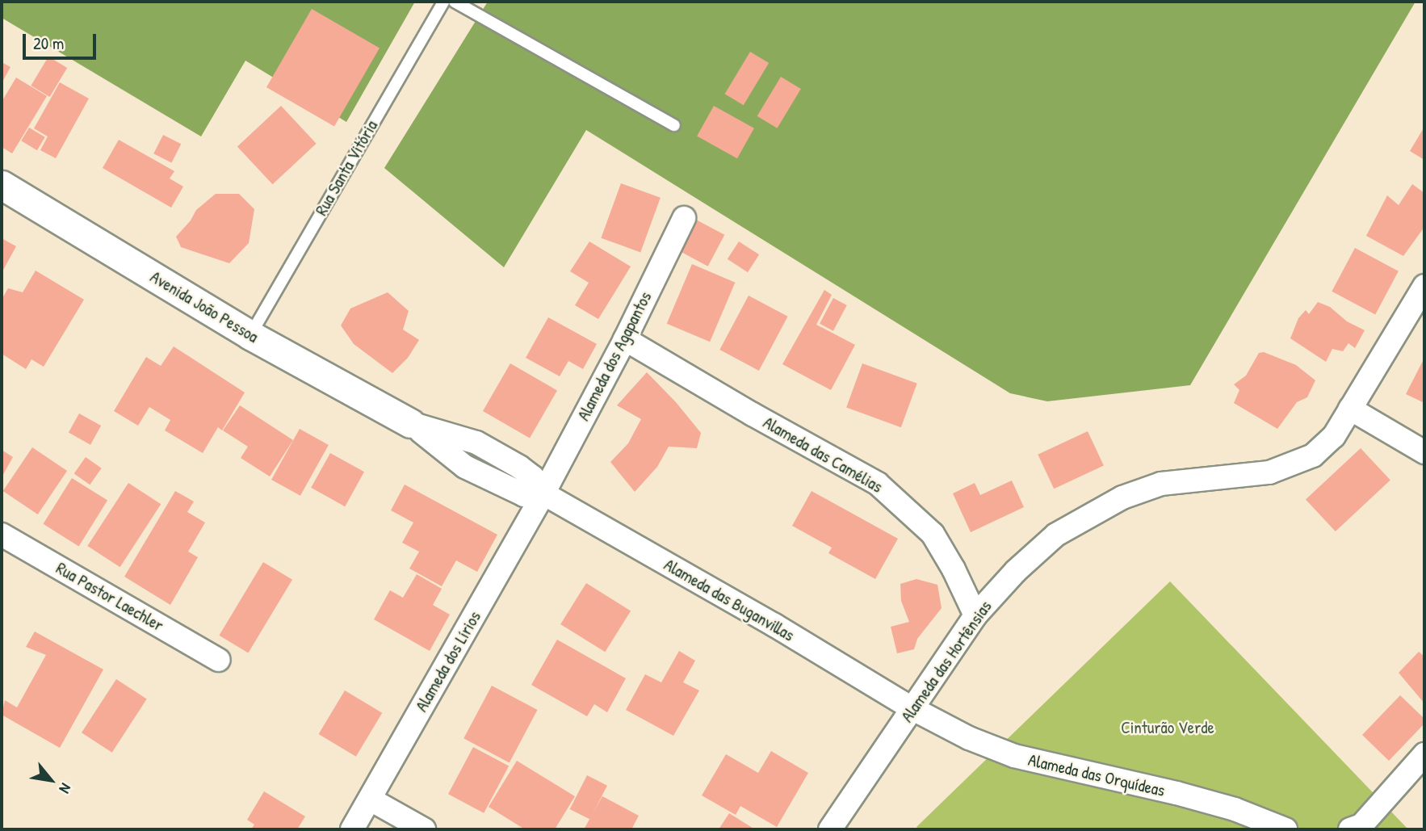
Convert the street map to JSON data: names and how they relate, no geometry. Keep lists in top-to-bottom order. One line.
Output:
{"streets":{"street":["Avenida João Pessoa","Alameda dos Agapantos","Alameda das Camélias","Rua Pastor Laechler","Alameda das Buganvillas","Alameda dos Lírios","Alameda das Hortênsias","Alameda das Orquídeas"],"lane":["Rua Santa Vitória"]},"crossings":[["Rua Santa Vitória","Avenida João Pessoa"],["Avenida João Pessoa","Alameda das Buganvillas"],["Alameda dos Agapantos","Alameda das Camélias"],["Alameda dos Agapantos","Alameda das Buganvillas"],["Alameda dos Agapantos","Alameda dos Lírios"],["Alameda das Camélias","Alameda das Hortênsias"],["Alameda das Buganvillas","Alameda dos Lírios"],["Alameda das Buganvillas","Alameda das Hortênsias"],["Alameda das Buganvillas","Alameda das Orquídeas"],["Alameda das Hortênsias","Alameda das Orquídeas"]],"parks":["Cinturão Verde"],"scale_bar":"20 m","north":"bottom right"}
